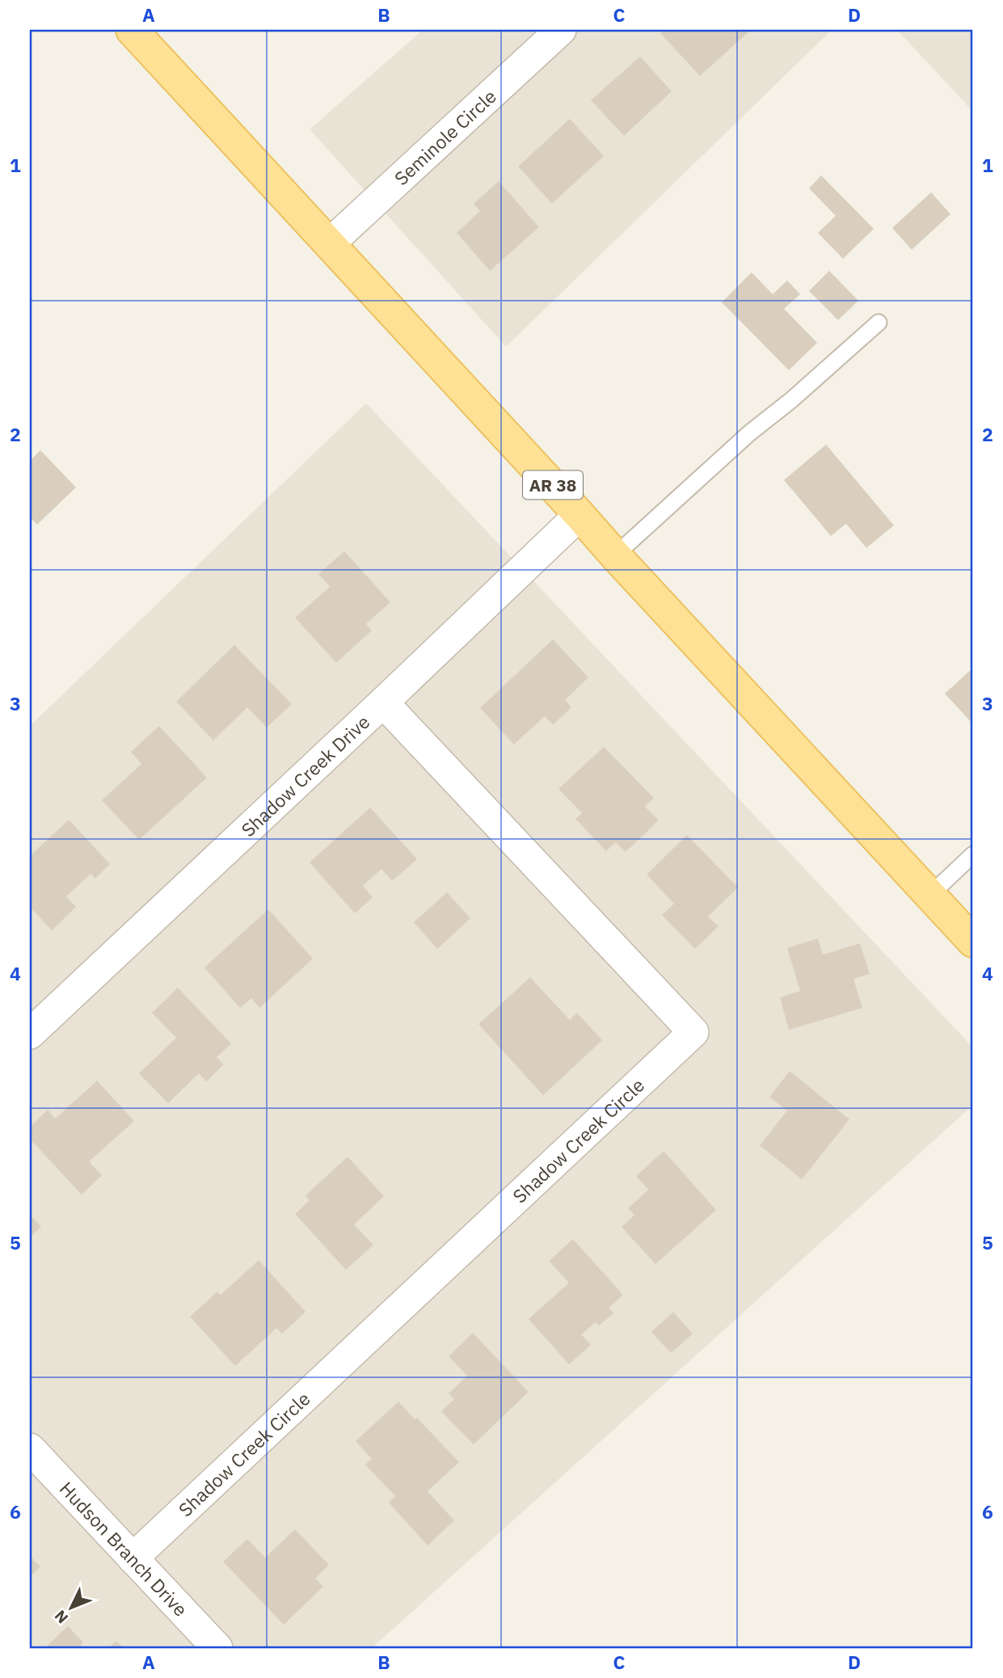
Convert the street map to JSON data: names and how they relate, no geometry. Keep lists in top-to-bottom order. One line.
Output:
{"streets":{"main road":["AR 38"],"street":["Seminole Circle","Shadow Creek Drive","Shadow Creek Circle","Hudson Branch Drive"]},"crossings":[["Seminole Circle","AR 38"],["AR 38","Shadow Creek Drive"],["Shadow Creek Drive","Shadow Creek Circle"],["Shadow Creek Circle","Hudson Branch Drive"]],"north":"bottom left","grid":{"columns":["A","B","C","D"],"rows":["1","2","3","4","5","6"]}}
